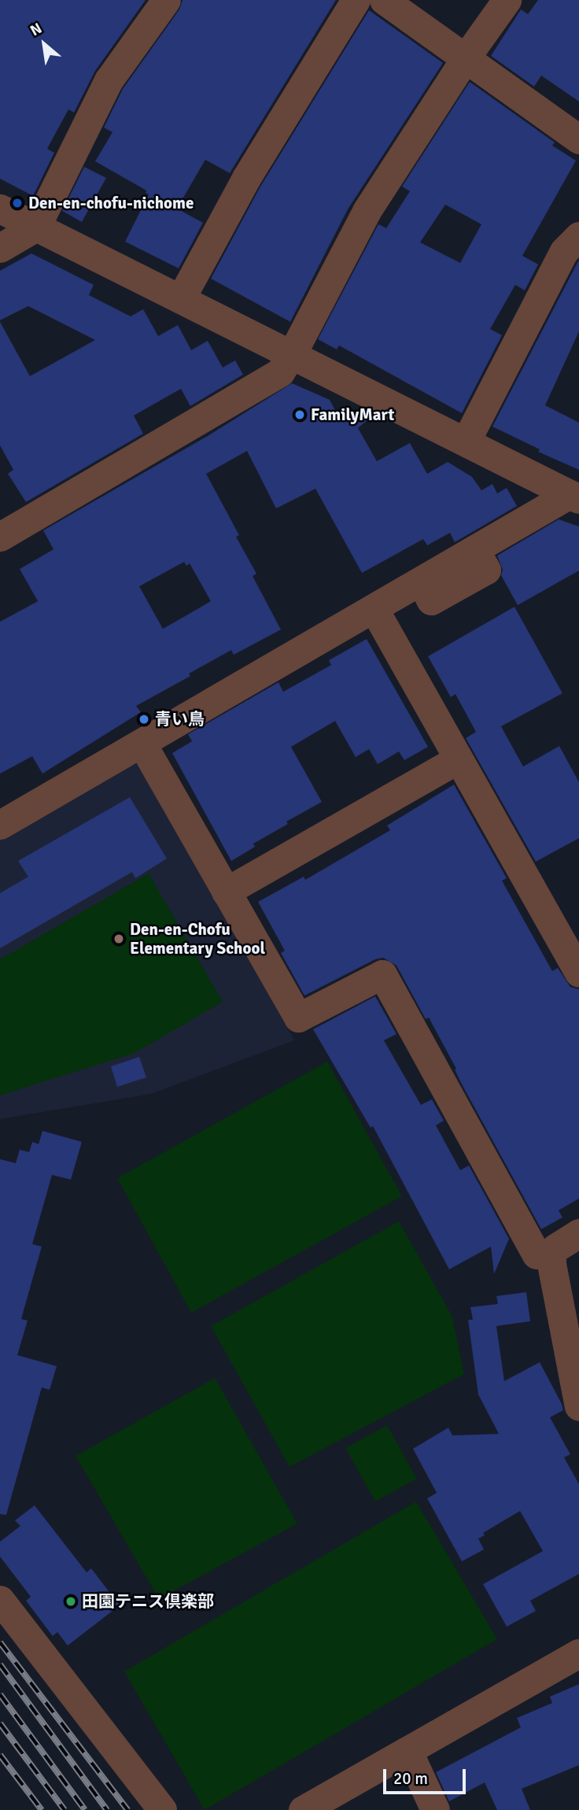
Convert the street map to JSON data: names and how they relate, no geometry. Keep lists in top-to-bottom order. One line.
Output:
{"places":["Den-en-chofu-nichome","FamilyMart","青い鳥","Den-en-Chofu Elementary School","田園テニス倶楽部"],"scale_bar":"20 m","north":"top left"}
